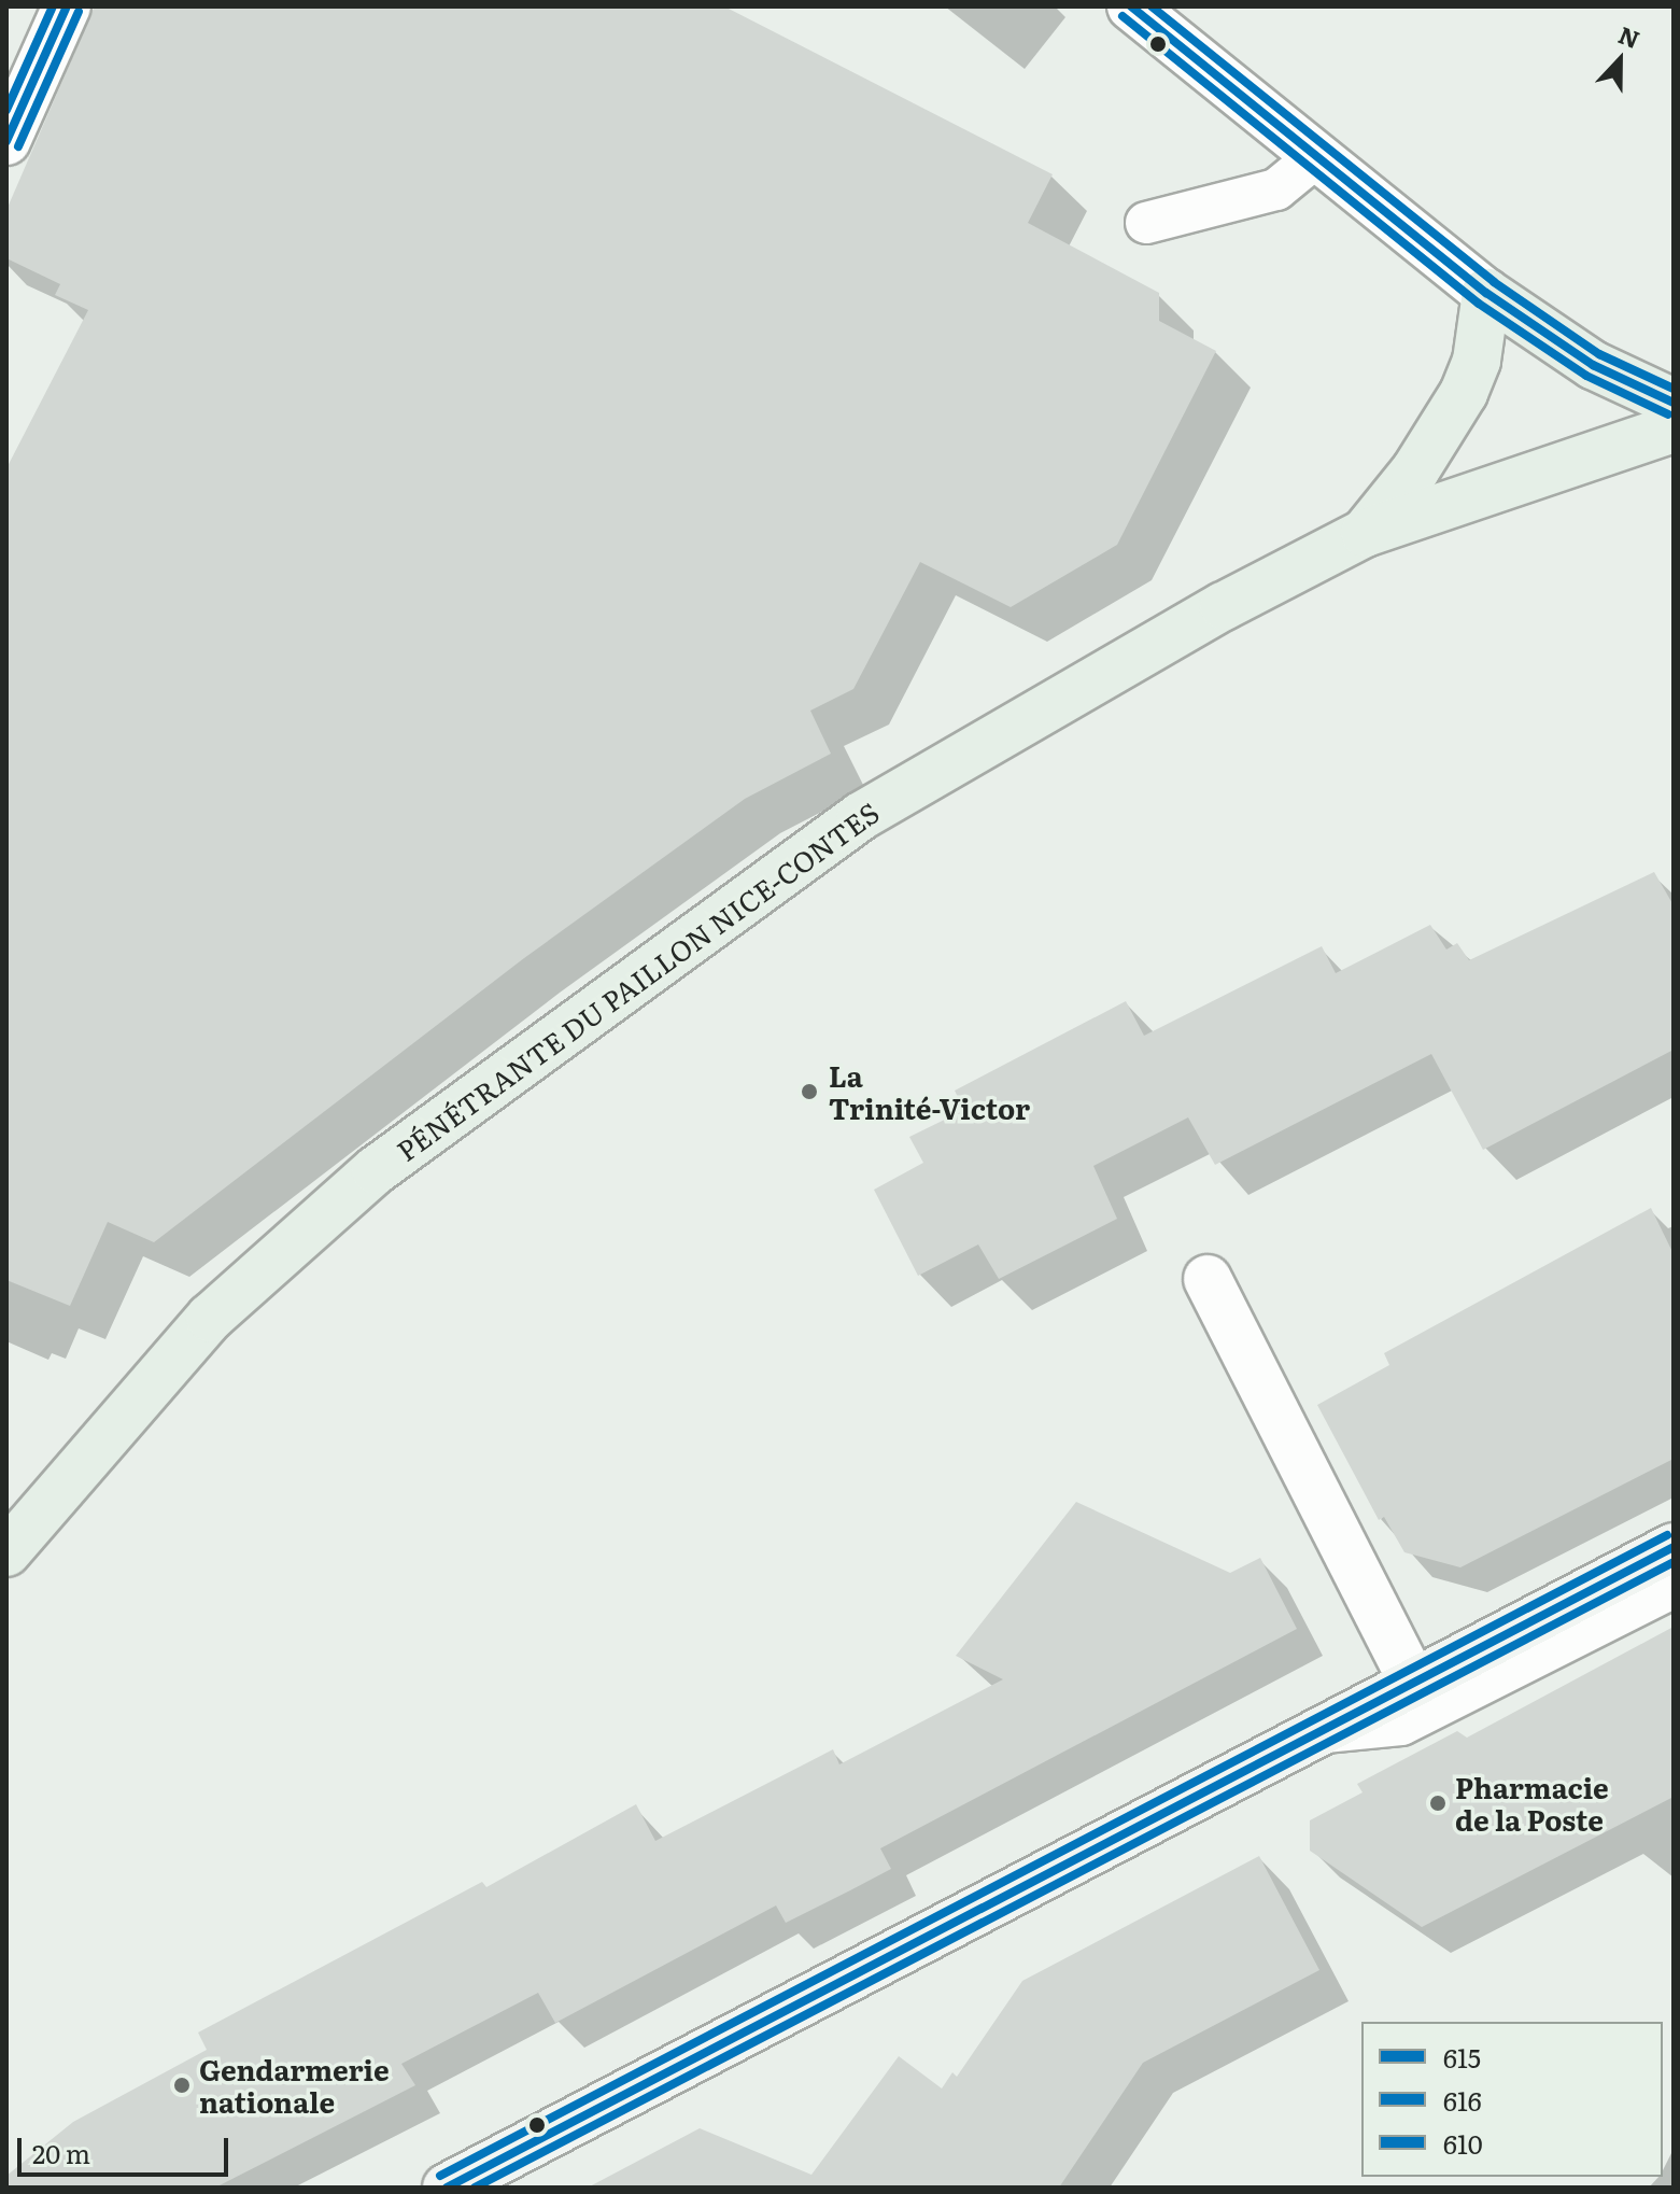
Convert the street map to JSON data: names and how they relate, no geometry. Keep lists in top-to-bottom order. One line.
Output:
{"streets":{"main road":["PÉNÉTRANTE DU PAILLON NICE-CONTES"]},"places":["La Trinité-Victor","Pharmacie de la Poste","Gendarmerie nationale"],"lines":["transit line 615","transit line 610","transit line 616"],"legend":["615","616","610"],"scale_bar":"20 m","north":"top"}
